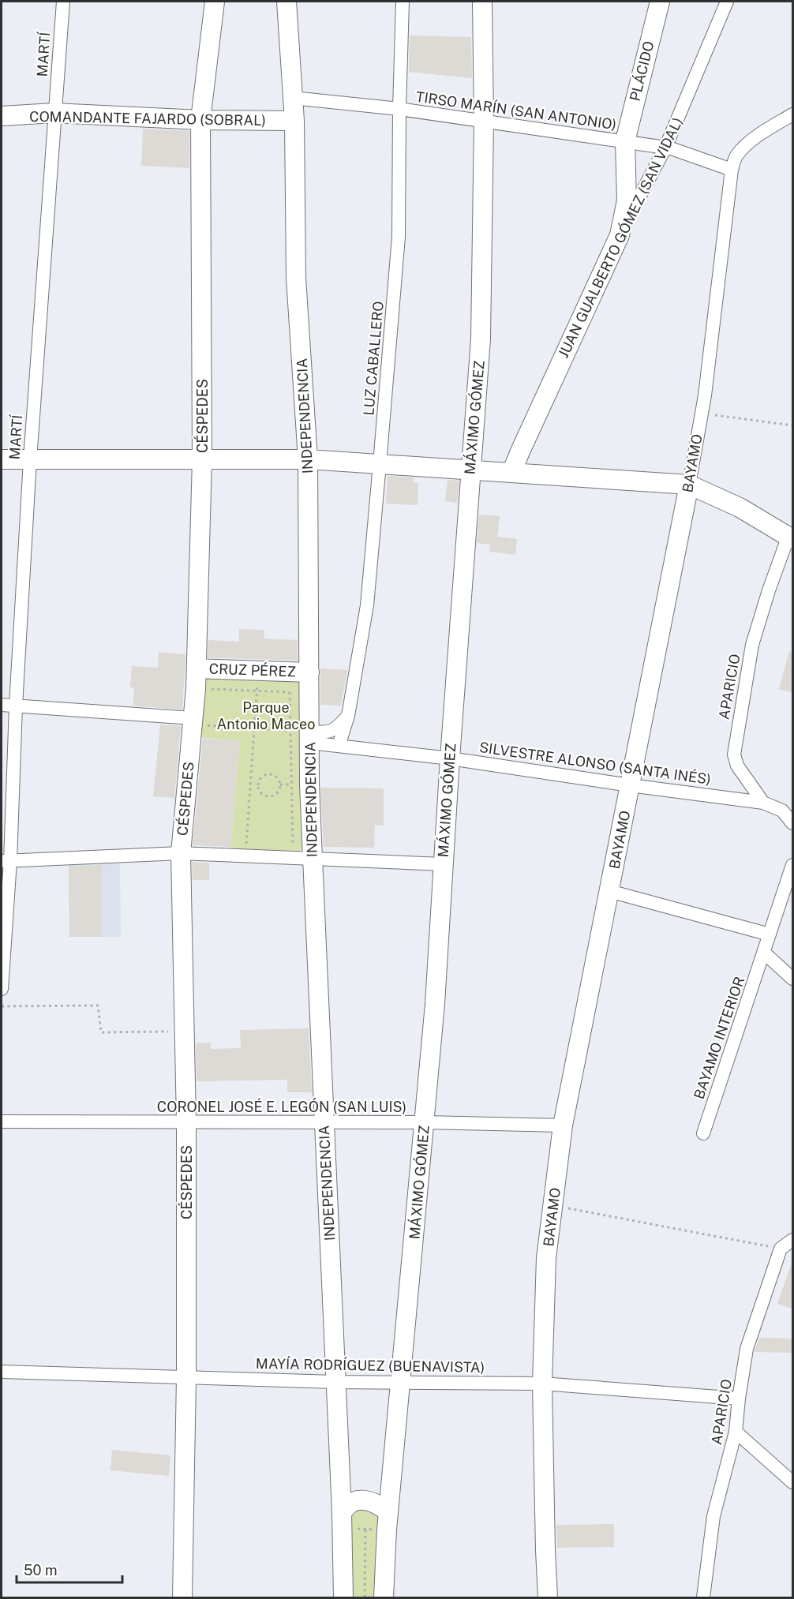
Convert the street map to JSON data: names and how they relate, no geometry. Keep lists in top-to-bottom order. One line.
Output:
{"streets":{"street":["MARTÍ","PLÁCIDO","TIRSO MARÍN (SAN ANTONIO)","COMANDANTE FAJARDO (SOBRAL)","JUAN GUALBERTO GÓMEZ (SAN VIDAL)","LUZ CABALLERO","CÉSPEDES","INDEPENDENCIA","MÁXIMO GÓMEZ","BAYAMO","CRUZ PÉREZ","APARICIO","SILVESTRE ALONSO (SANTA INÉS)","BAYAMO INTERIOR","CORONEL JOSÉ E. LEGÓN (SAN LUIS)","MAYÍA RODRÍGUEZ (BUENAVISTA)"]},"crossings":[["MARTÍ","COMANDANTE FAJARDO (SOBRAL)"],["PLÁCIDO","TIRSO MARÍN (SAN ANTONIO)"],["PLÁCIDO","JUAN GUALBERTO GÓMEZ (SAN VIDAL)"],["TIRSO MARÍN (SAN ANTONIO)","JUAN GUALBERTO GÓMEZ (SAN VIDAL)"],["TIRSO MARÍN (SAN ANTONIO)","LUZ CABALLERO"],["TIRSO MARÍN (SAN ANTONIO)","INDEPENDENCIA"],["TIRSO MARÍN (SAN ANTONIO)","MÁXIMO GÓMEZ"],["TIRSO MARÍN (SAN ANTONIO)","BAYAMO"],["COMANDANTE FAJARDO (SOBRAL)","CÉSPEDES"],["COMANDANTE FAJARDO (SOBRAL)","INDEPENDENCIA"],["LUZ CABALLERO","SILVESTRE ALONSO (SANTA INÉS)"],["CÉSPEDES","CRUZ PÉREZ"],["CÉSPEDES","CORONEL JOSÉ E. LEGÓN (SAN LUIS)"],["CÉSPEDES","MAYÍA RODRÍGUEZ (BUENAVISTA)"],["INDEPENDENCIA","CRUZ PÉREZ"],["INDEPENDENCIA","SILVESTRE ALONSO (SANTA INÉS)"],["INDEPENDENCIA","CORONEL JOSÉ E. LEGÓN (SAN LUIS)"],["INDEPENDENCIA","MAYÍA RODRÍGUEZ (BUENAVISTA)"],["MÁXIMO GÓMEZ","SILVESTRE ALONSO (SANTA INÉS)"],["MÁXIMO GÓMEZ","CORONEL JOSÉ E. LEGÓN (SAN LUIS)"],["MÁXIMO GÓMEZ","MAYÍA RODRÍGUEZ (BUENAVISTA)"],["BAYAMO","SILVESTRE ALONSO (SANTA INÉS)"],["BAYAMO","CORONEL JOSÉ E. LEGÓN (SAN LUIS)"],["BAYAMO","MAYÍA RODRÍGUEZ (BUENAVISTA)"],["APARICIO","SILVESTRE ALONSO (SANTA INÉS)"],["APARICIO","MAYÍA RODRÍGUEZ (BUENAVISTA)"]],"parks":["Parque Antonio Maceo"],"scale_bar":"50 m"}
